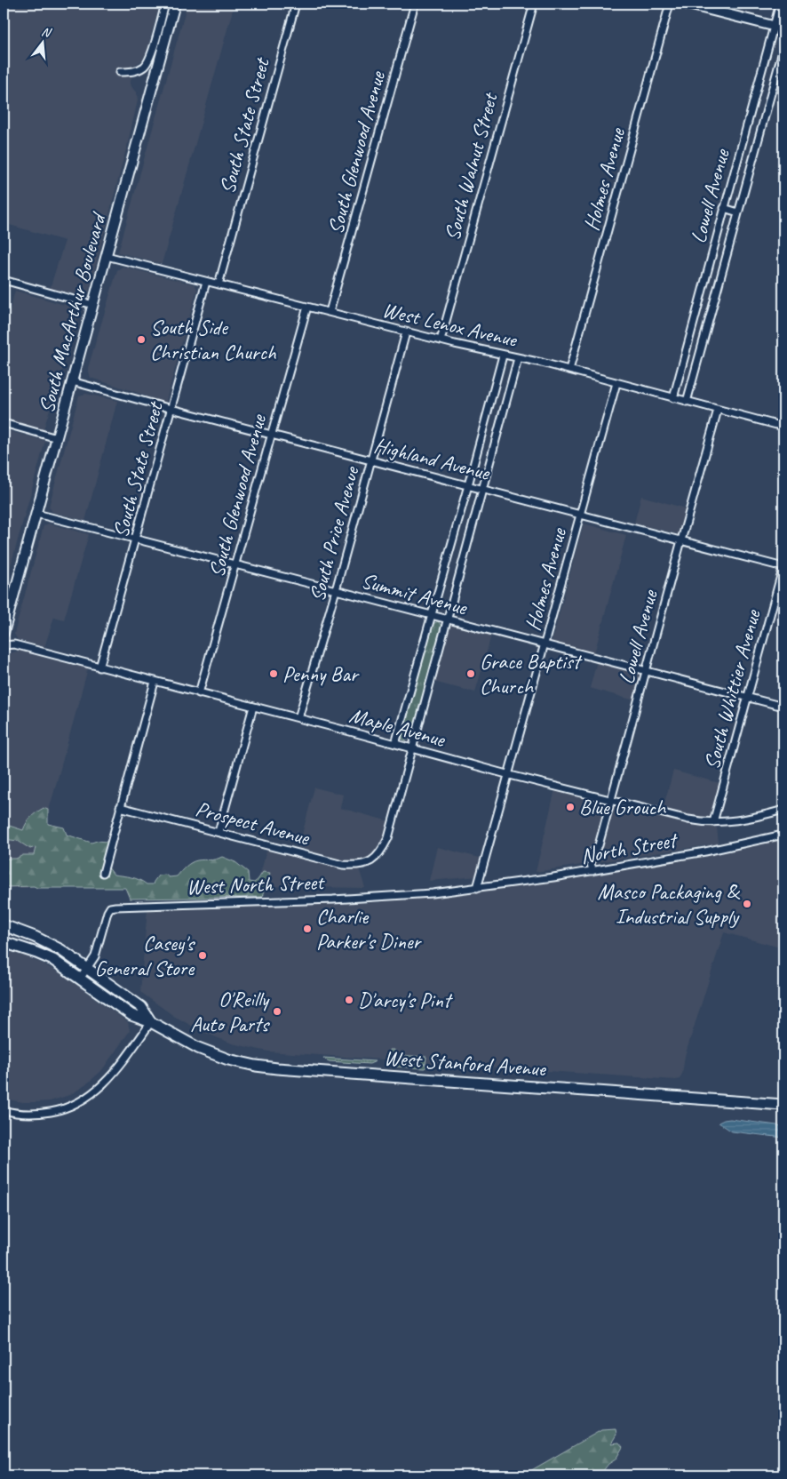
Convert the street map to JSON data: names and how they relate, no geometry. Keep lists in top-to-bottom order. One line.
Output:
{"streets":{"main road":["South MacArthur Boulevard","West Stanford Avenue"],"street":["South State Street","South Glenwood Avenue","South Walnut Street","Holmes Avenue","Lowell Avenue","West Lenox Avenue","Highland Avenue","South Price Avenue","Summit Avenue","South Whittier Avenue","Maple Avenue","Prospect Avenue","North Street","West North Street"]},"crossings":[["South State Street","West Lenox Avenue"],["South State Street","Highland Avenue"],["South State Street","Summit Avenue"],["South State Street","Maple Avenue"],["South Glenwood Avenue","West Lenox Avenue"],["South Glenwood Avenue","Highland Avenue"],["South Glenwood Avenue","Summit Avenue"],["South Glenwood Avenue","Maple Avenue"],["South Walnut Street","West Lenox Avenue"],["Holmes Avenue","West Lenox Avenue"],["Holmes Avenue","Highland Avenue"],["Holmes Avenue","Summit Avenue"],["Holmes Avenue","Maple Avenue"],["Holmes Avenue","North Street"],["Holmes Avenue","West North Street"],["Lowell Avenue","West Lenox Avenue"],["Lowell Avenue","Highland Avenue"],["Lowell Avenue","Summit Avenue"],["Lowell Avenue","Maple Avenue"],["Lowell Avenue","North Street"],["South MacArthur Boulevard","West Lenox Avenue"],["South MacArthur Boulevard","Highland Avenue"],["South MacArthur Boulevard","Summit Avenue"],["West Lenox Avenue","South Price Avenue"],["Highland Avenue","South Price Avenue"],["Highland Avenue","South Whittier Avenue"],["South Price Avenue","Summit Avenue"],["South Price Avenue","Maple Avenue"],["Summit Avenue","South Whittier Avenue"],["South Whittier Avenue","Maple Avenue"],["Maple Avenue","Prospect Avenue"],["North Street","West North Street"],["West North Street","West Stanford Avenue"]],"places":["South Side Christian Church","Penny Bar","Grace Baptist Church","Blue Grouch","Masco Packaging & Industrial Supply","Charlie Parker's Diner","Casey's General Store","D'arcy's Pint","O'Reilly Auto Parts"],"north":"top"}
